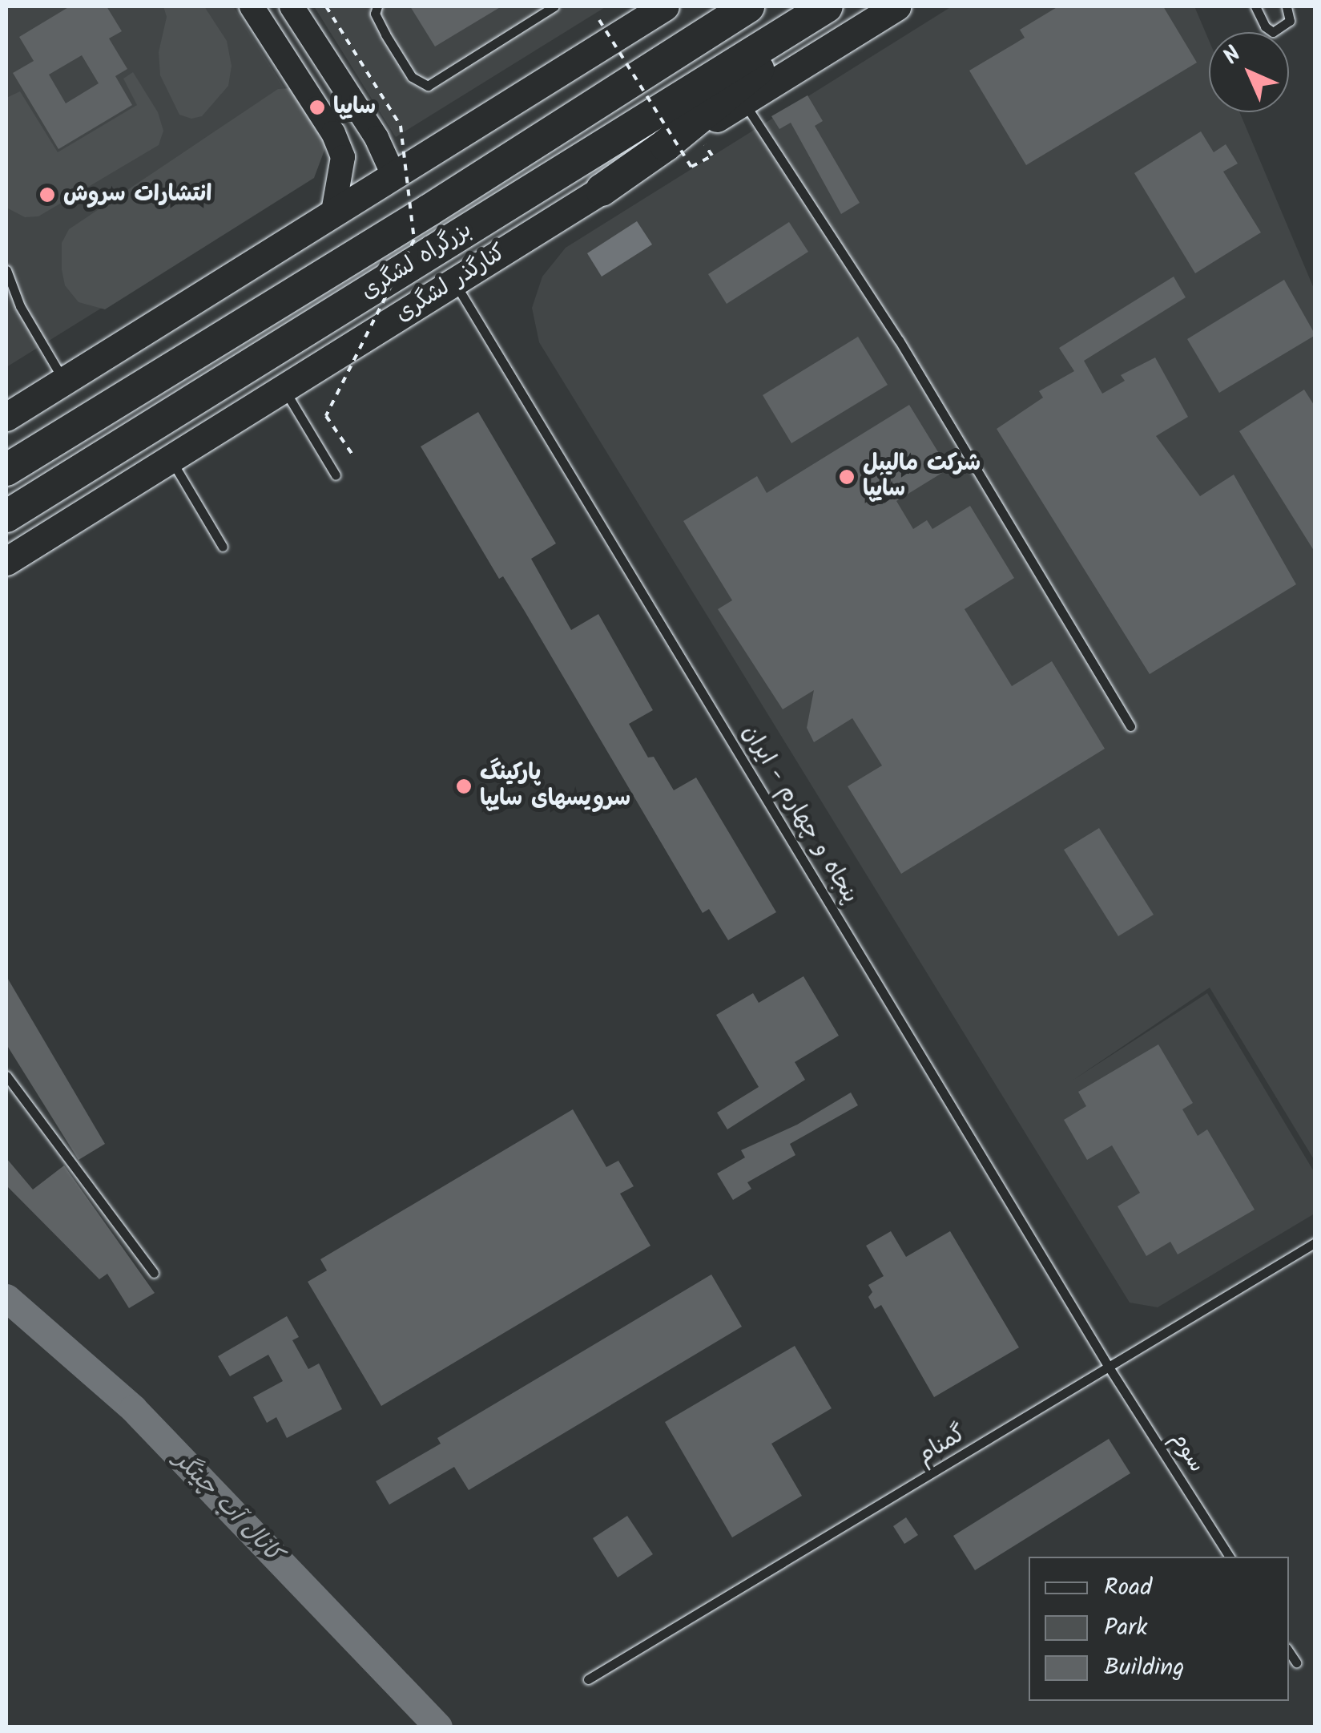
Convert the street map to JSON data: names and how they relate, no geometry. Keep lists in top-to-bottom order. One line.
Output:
{"streets":{"highway":["بزرگراه لشگری"],"main road":["کنارگذر لشگری"],"lane":["پنجاه و چهارم - ایران","گمنام","سوم"]},"crossings":[["کنارگذر لشگری","پنجاه و چهارم - ایران"],["پنجاه و چهارم - ایران","گمنام"],["پنجاه و چهارم - ایران","سوم"],["گمنام","سوم"]],"water":["کانال آب چیتگر"],"places":["سایپا","انتشارات سروش","شرکت مالیبل سایپا","پارکینگ سرویسهای سایپا"],"legend":["Road","Park","Building"],"north":"top left"}
